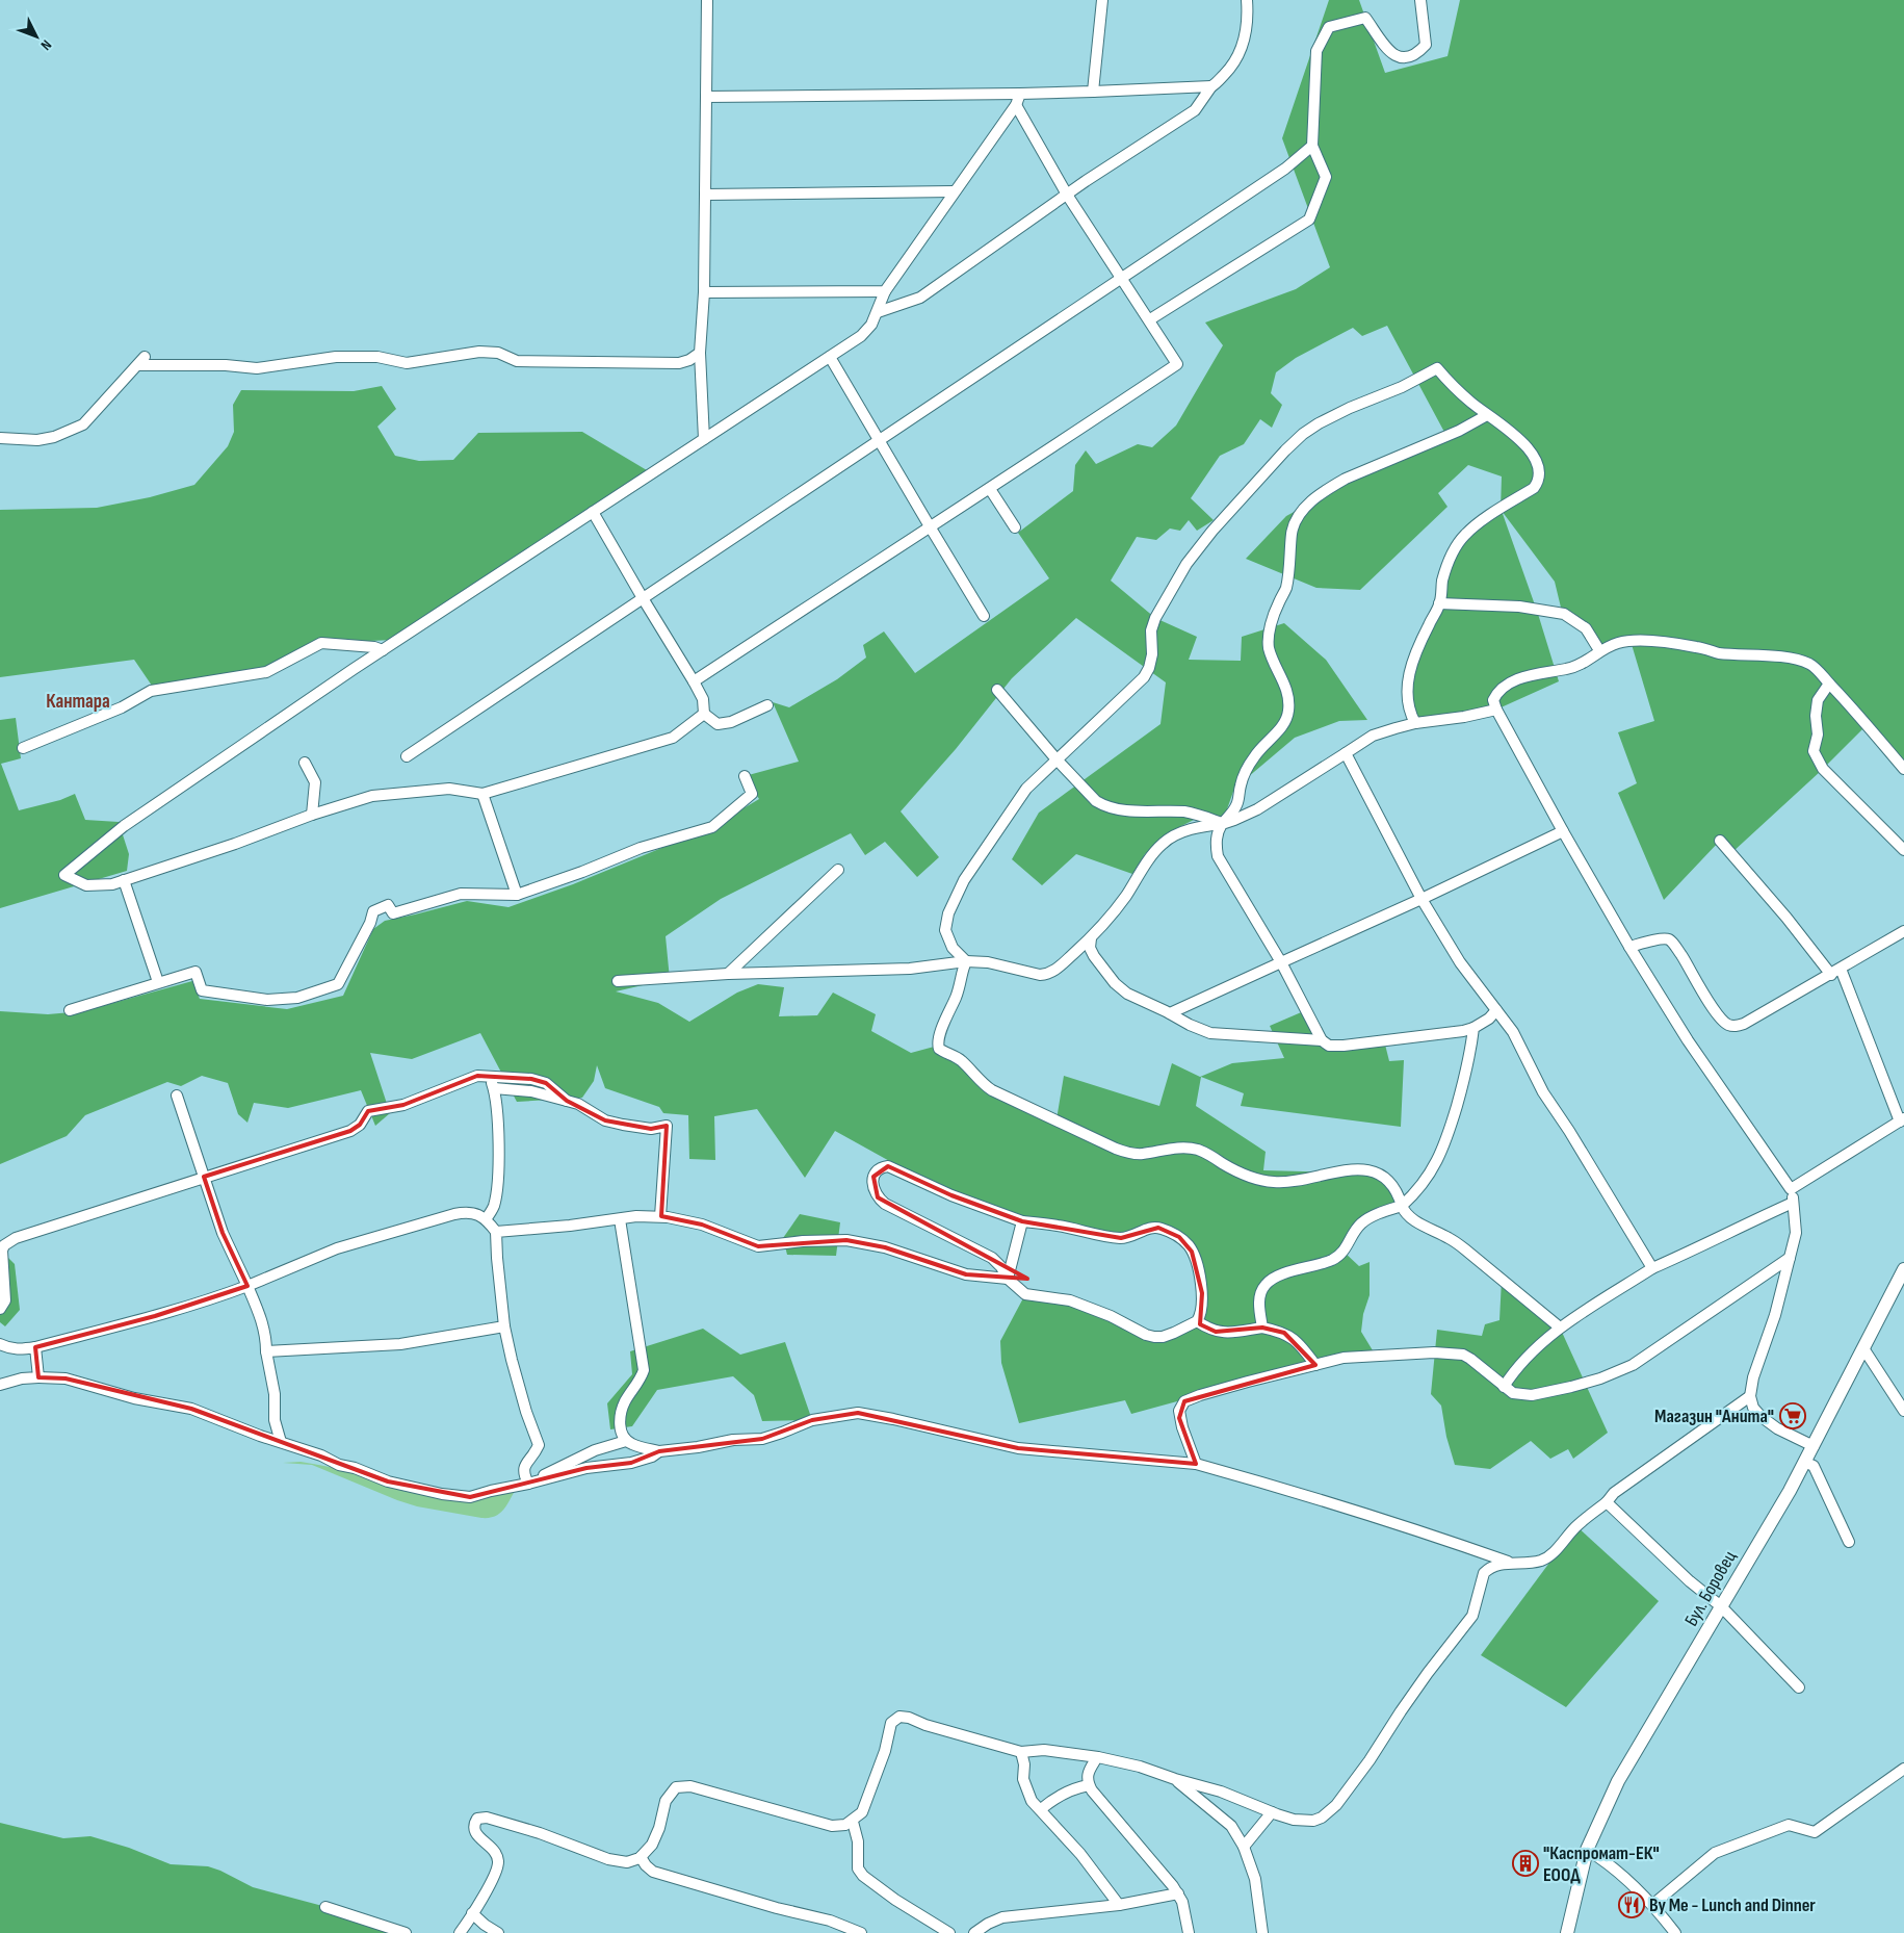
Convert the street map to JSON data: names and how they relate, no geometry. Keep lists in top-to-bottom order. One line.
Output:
{"streets":{"street":["Бул. Боровец"]},"districts":["Кантара"],"places":{"supermarket":["Магазин \"Анита\""],"building":["\"Каспромат-ЕК\" ЕООД"],"restaurant":["By Me - Lunch and Dinner"]},"north":"bottom right"}
